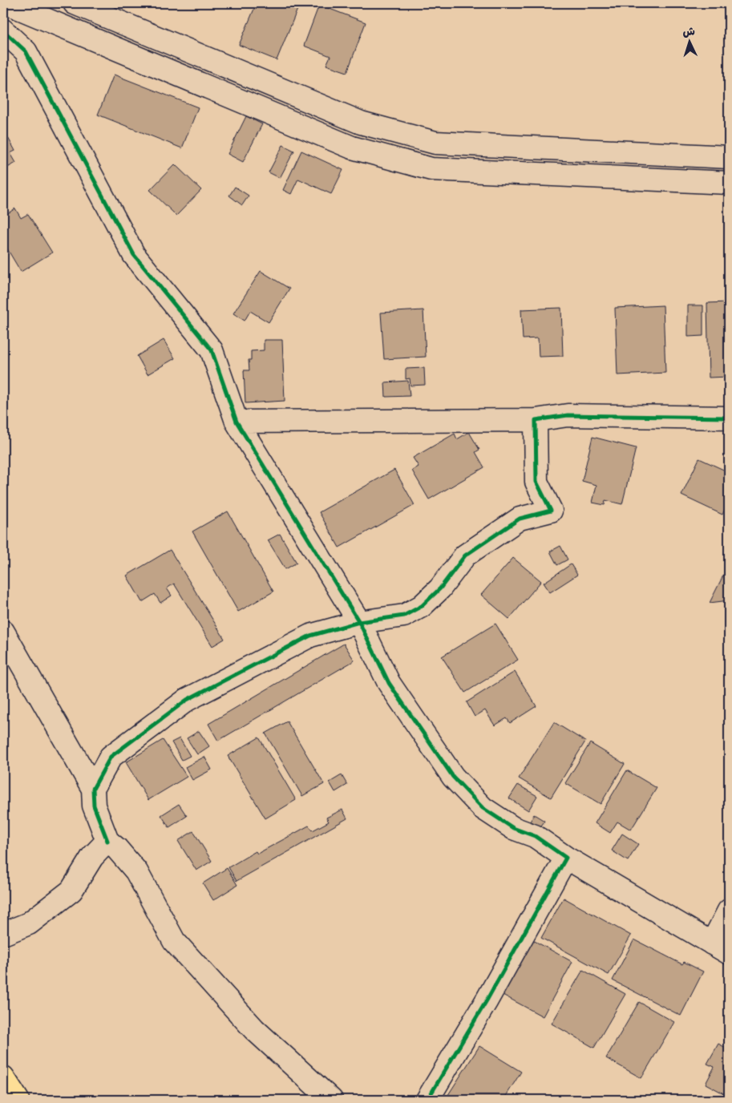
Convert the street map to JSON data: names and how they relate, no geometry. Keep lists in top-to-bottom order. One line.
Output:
{"north":"top"}
